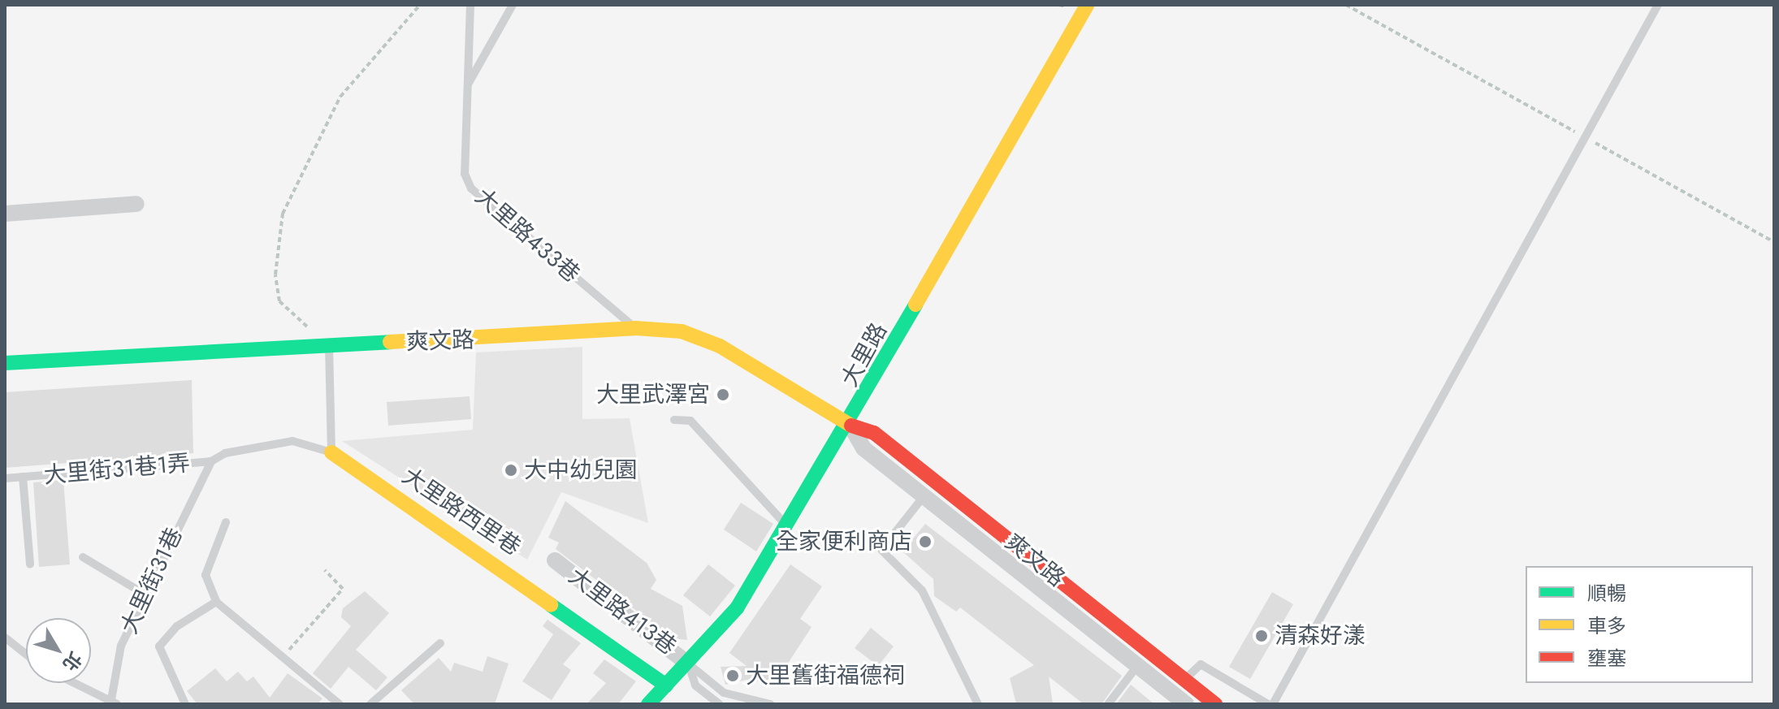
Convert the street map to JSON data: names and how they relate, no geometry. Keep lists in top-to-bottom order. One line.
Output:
{"streets":{"street":["爽文路","大里路","大里路西里巷","大里路413巷"],"lane":["大里路433巷","大里街31巷1弄","大里街31巷"]},"crossings":[["大里路433巷","爽文路"],["爽文路","大里路"],["大里路","大里路西里巷"],["大里路","大里路413巷"],["大里街31巷1弄","大里路西里巷"],["大里街31巷1弄","大里街31巷"],["大里路西里巷","大里街31巷"]],"places":["大里武澤宮","大中幼兒園","全家便利商店","清森好漾","大里舊街福德祠"],"legend":["順暢","車多","壅塞"],"north":"bottom right"}
